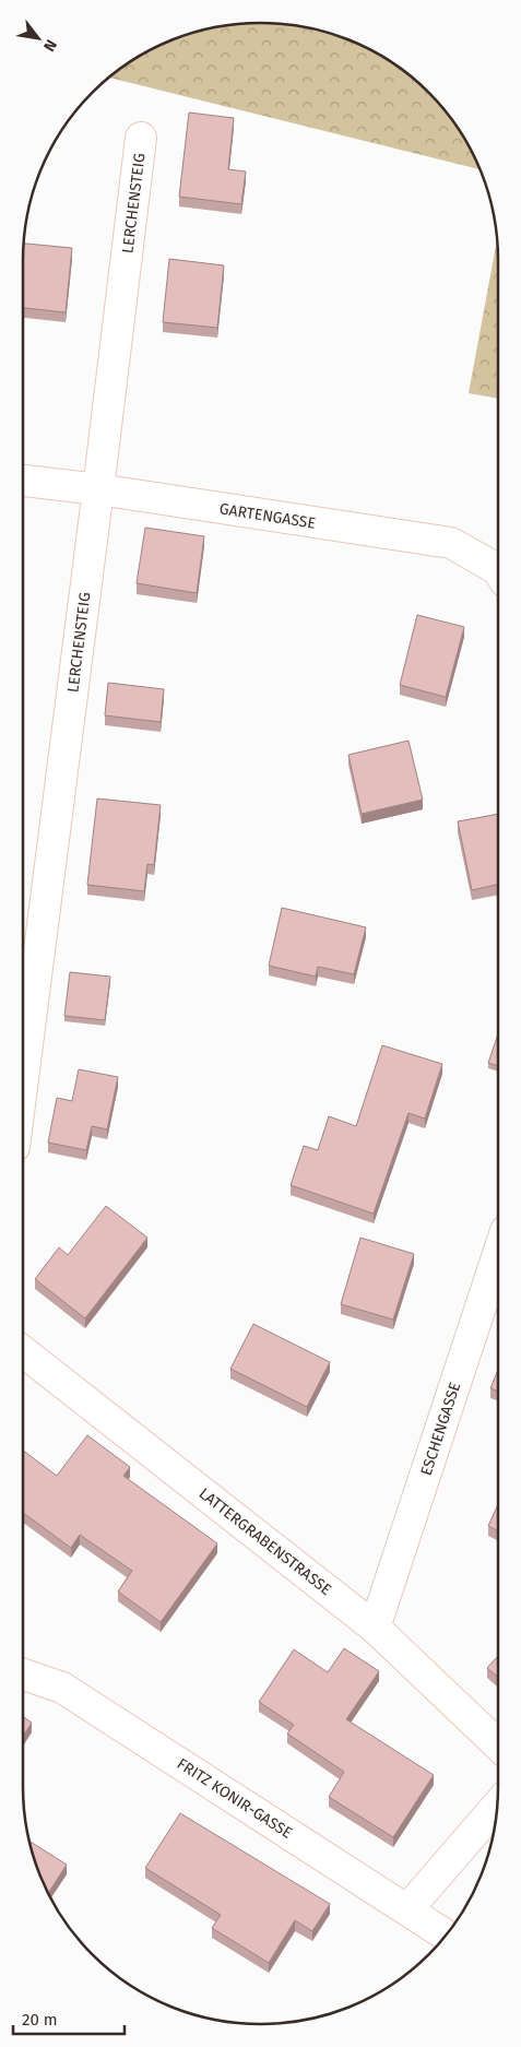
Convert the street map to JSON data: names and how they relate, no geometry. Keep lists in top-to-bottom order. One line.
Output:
{"streets":{"street":["LERCHENSTEIG","GARTENGASSE","ESCHENGASSE","LATTERGRABENSTRASSE","FRITZ KONIR-GASSE"]},"crossings":[["LERCHENSTEIG","GARTENGASSE"],["ESCHENGASSE","LATTERGRABENSTRASSE"]],"scale_bar":"20 m","north":"bottom right"}
